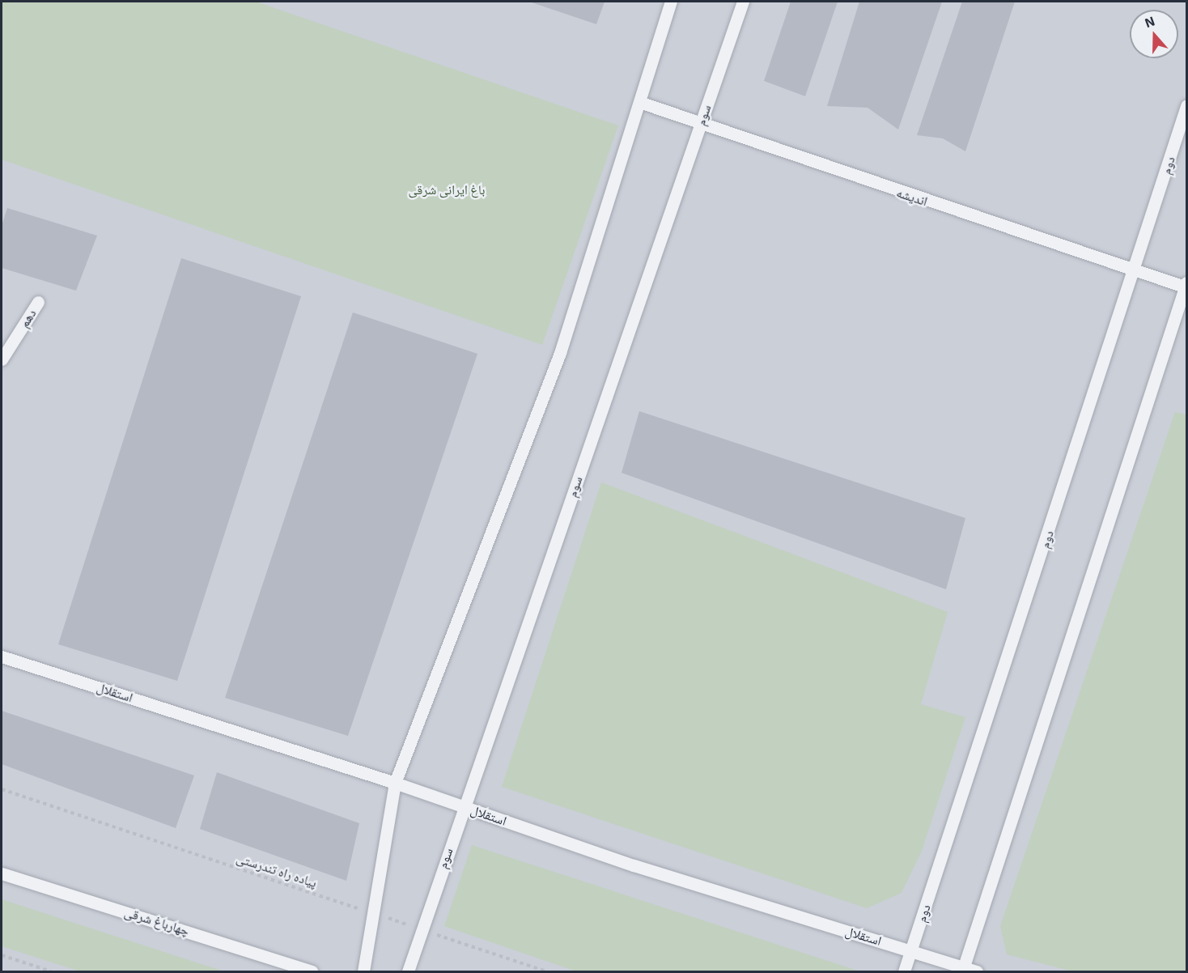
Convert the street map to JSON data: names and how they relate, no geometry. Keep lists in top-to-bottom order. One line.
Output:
{"streets":{"lane":["سوم","دوم","اندیشه","دهم","استقلال","چهارباغ شرقی"],"path":["پیاده راه تندرستی"]},"crossings":[["سوم","اندیشه"],["سوم","استقلال"],["سوم","پیاده راه تندرستی"],["دوم","اندیشه"],["دوم","استقلال"]],"parks":["باغ ایرانی شرقی"],"north":"top"}
